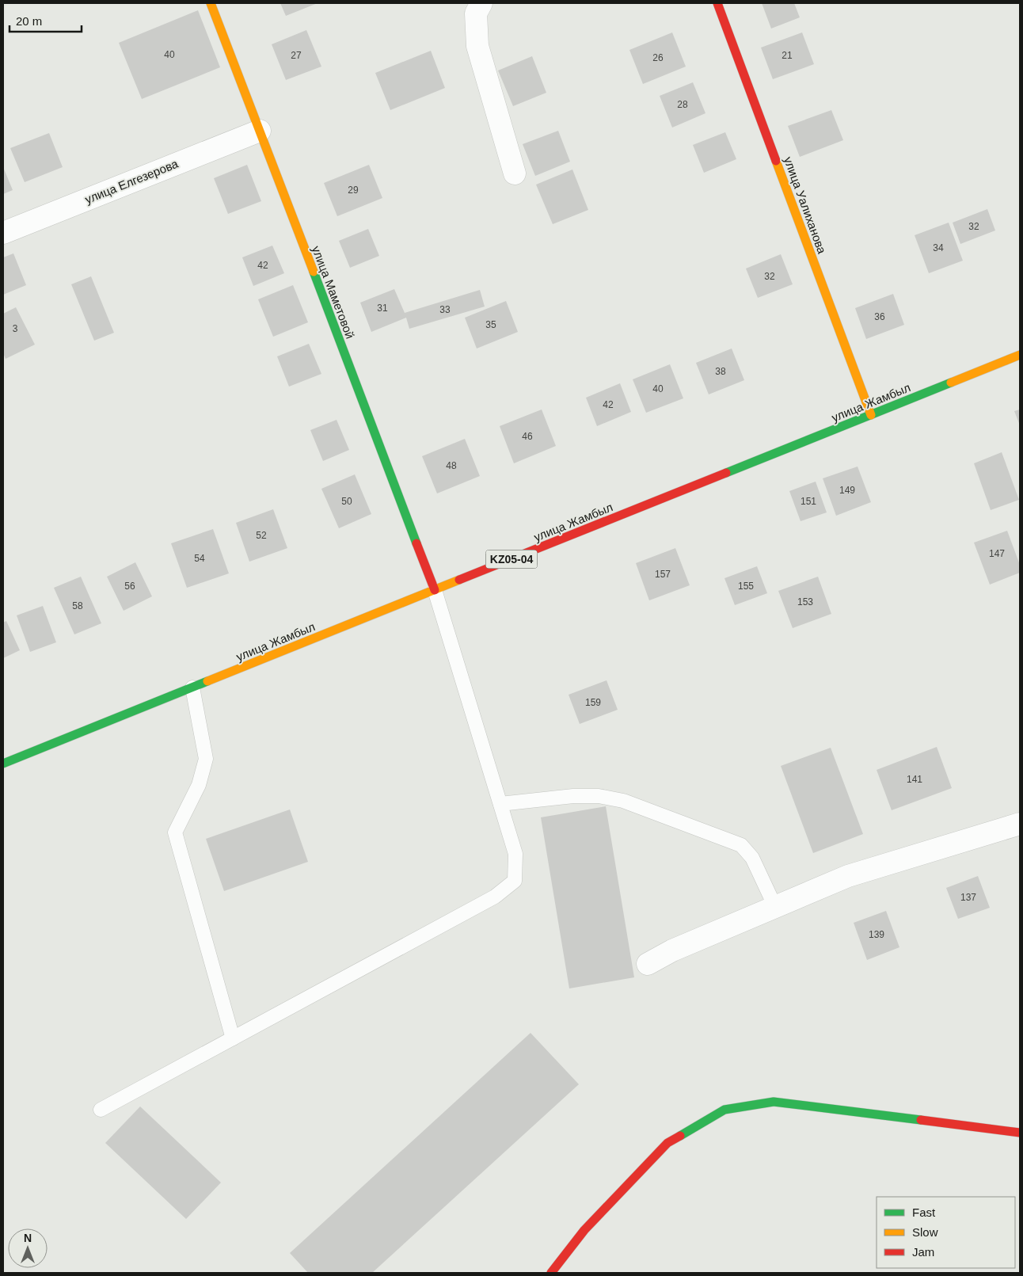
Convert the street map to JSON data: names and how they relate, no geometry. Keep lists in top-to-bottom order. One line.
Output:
{"streets":{"street":["улица Елгезерова","улица Уалиханова","улица Маметовой","улица Жамбыл","KZ05-04"]},"crossings":[["улица Елгезерова","улица Маметовой"],["улица Уалиханова","улица Жамбыл"],["улица Маметовой","улица Жамбыл"]],"house_numbers":["40","27","21","26","28","29","32","34","42","32","31","33","36","35","3","38","40","42","46","48","149","50","151","52","147","54","157","56","155","153","58","159","141","137","139"],"legend":["Fast","Slow","Jam"],"scale_bar":"20 m","north":"top"}
